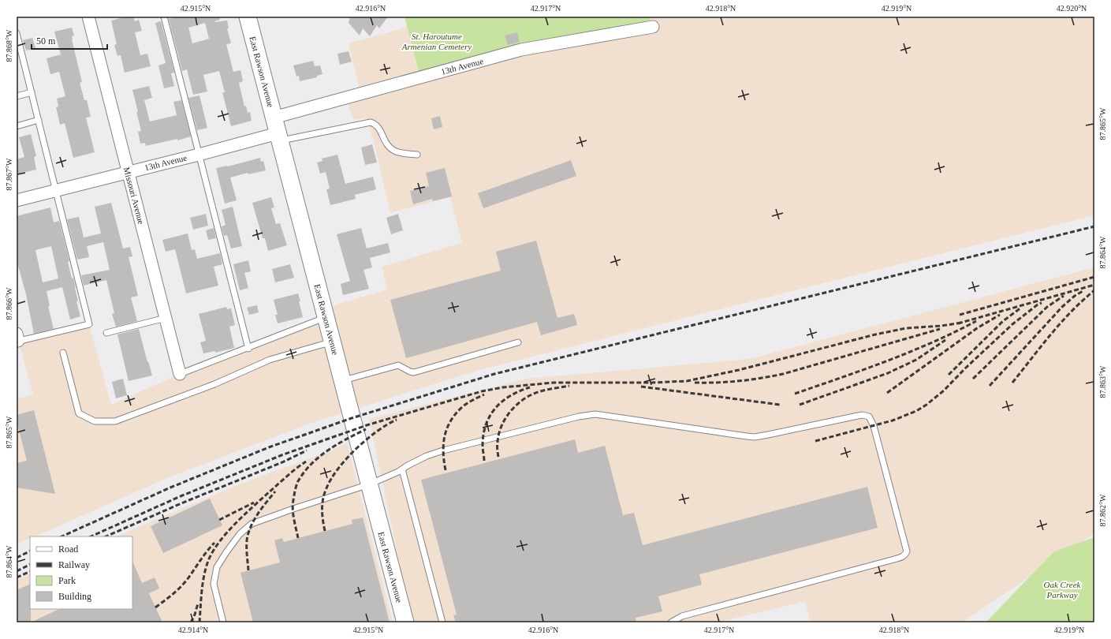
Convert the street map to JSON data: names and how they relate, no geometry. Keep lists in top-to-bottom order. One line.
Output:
{"streets":{"main road":["East Rawson Avenue"],"street":["13th Avenue","Missouri Avenue"]},"crossings":[["13th Avenue","East Rawson Avenue"],["13th Avenue","Missouri Avenue"]],"parks":["St. Haroutume Armenian Cemetery","Oak Creek Parkway"],"legend":["Road","Railway","Park","Building"],"scale_bar":"50 m","coordinates":["42.915°N","42.916°N","42.917°N","42.918°N","42.919°N","42.920°N","87.868°W","87.865°W","87.867°W","87.864°W","87.866°W","87.863°W","87.862°W","42.914°N"]}
